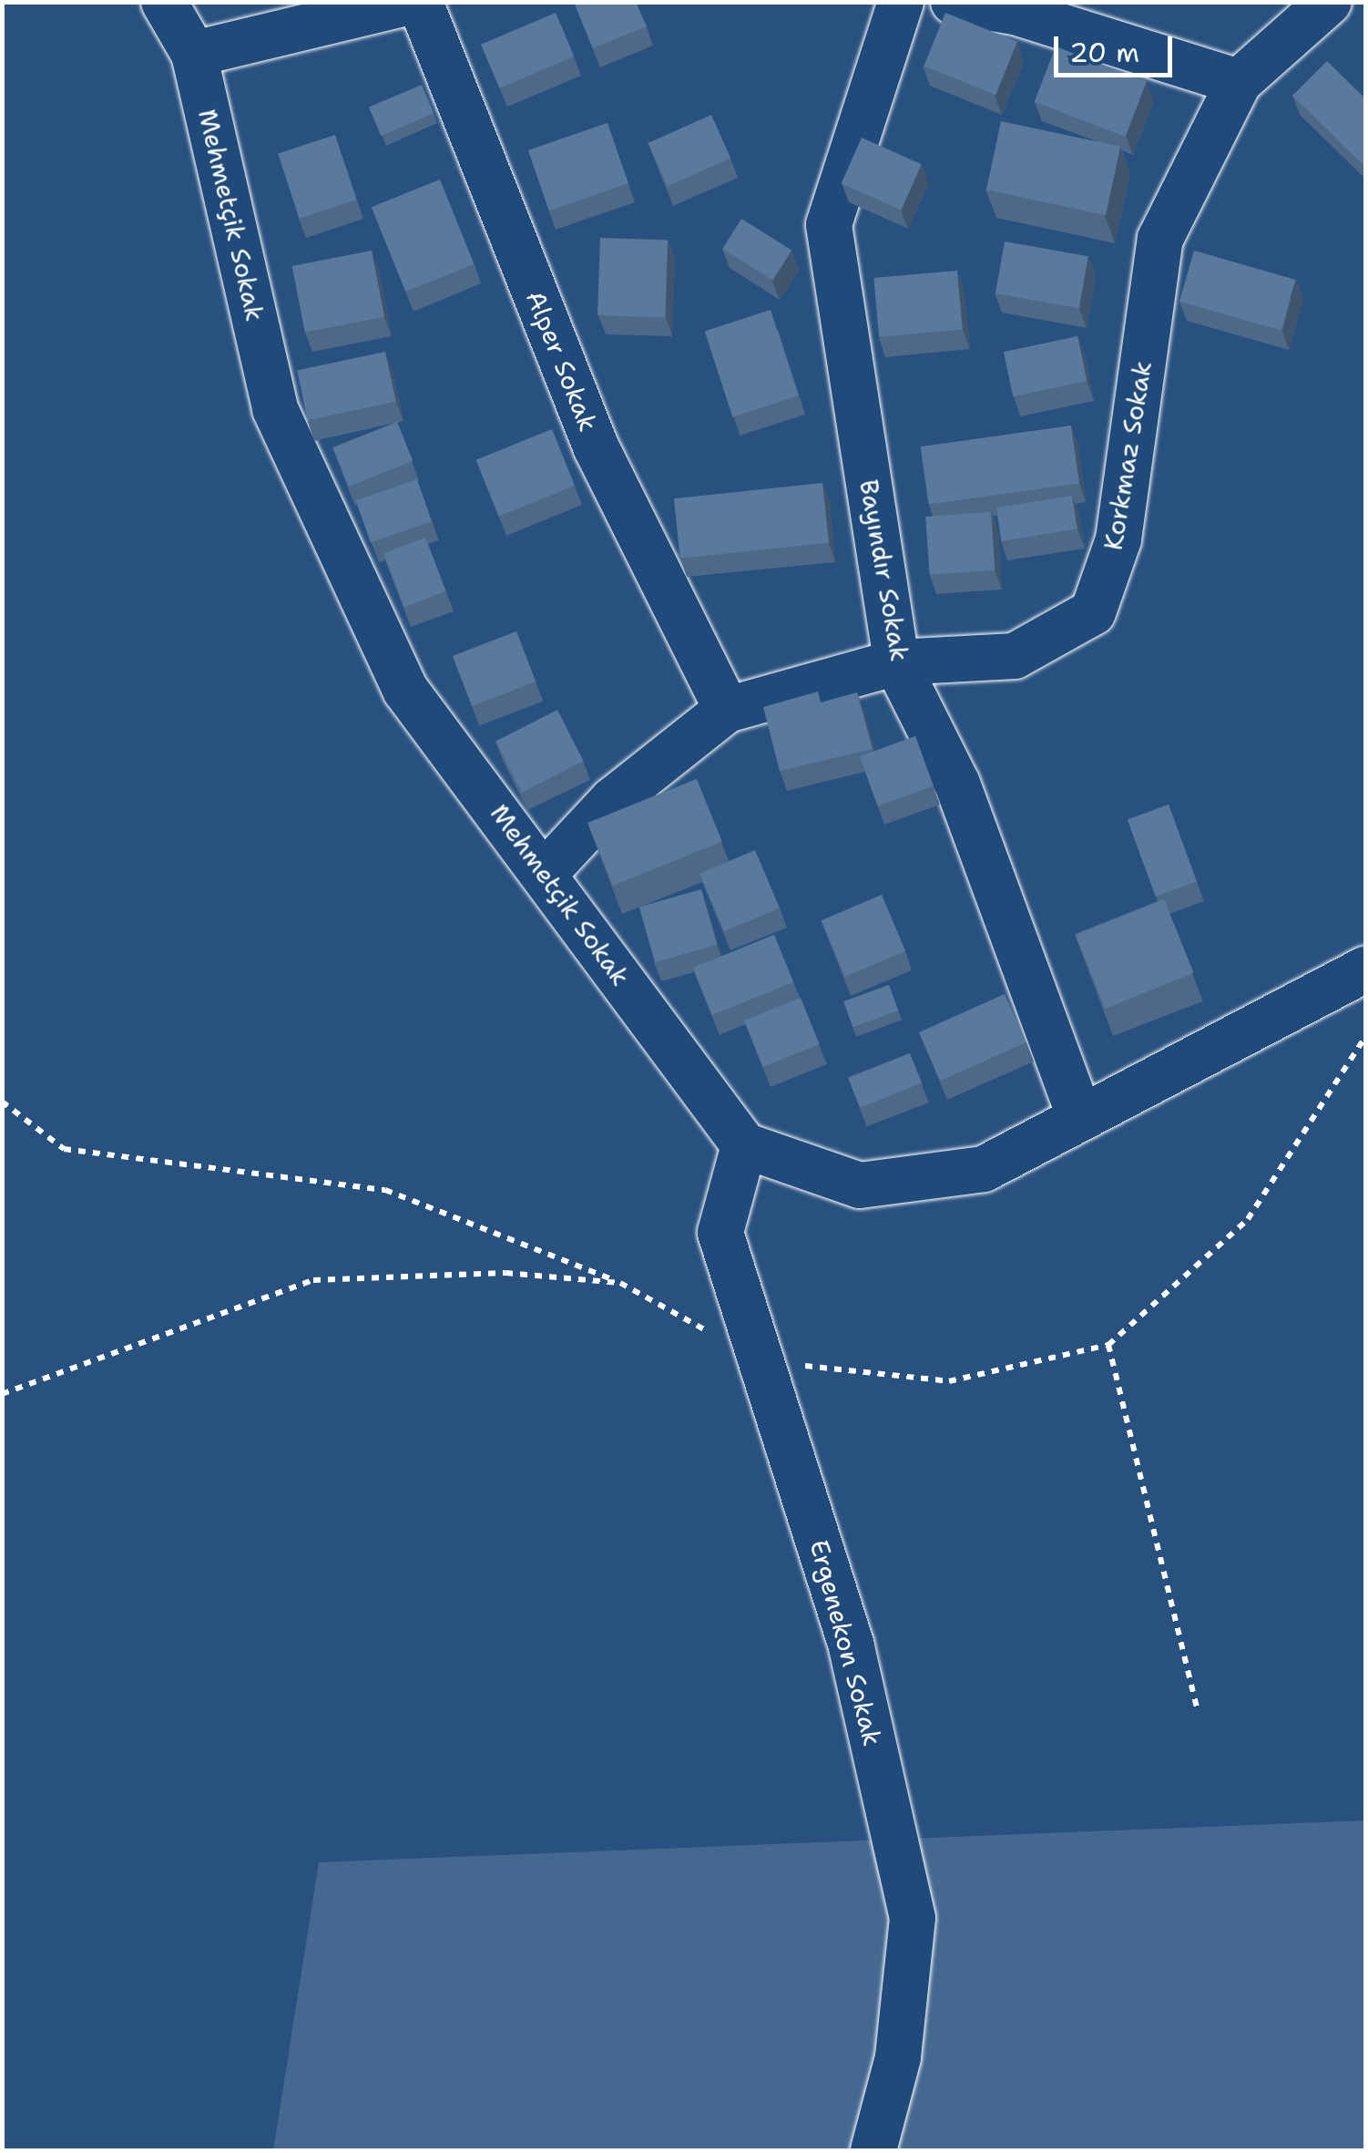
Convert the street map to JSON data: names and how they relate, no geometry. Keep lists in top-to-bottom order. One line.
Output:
{"streets":{"street":["Mehmetçik Sokak","Alper Sokak","Korkmaz Sokak","Bayındır Sokak","Ergenekon Sokak"]},"crossings":[["Mehmetçik Sokak","Korkmaz Sokak"],["Mehmetçik Sokak","Ergenekon Sokak"],["Alper Sokak","Korkmaz Sokak"],["Korkmaz Sokak","Bayındır Sokak"]],"scale_bar":"20 m"}
